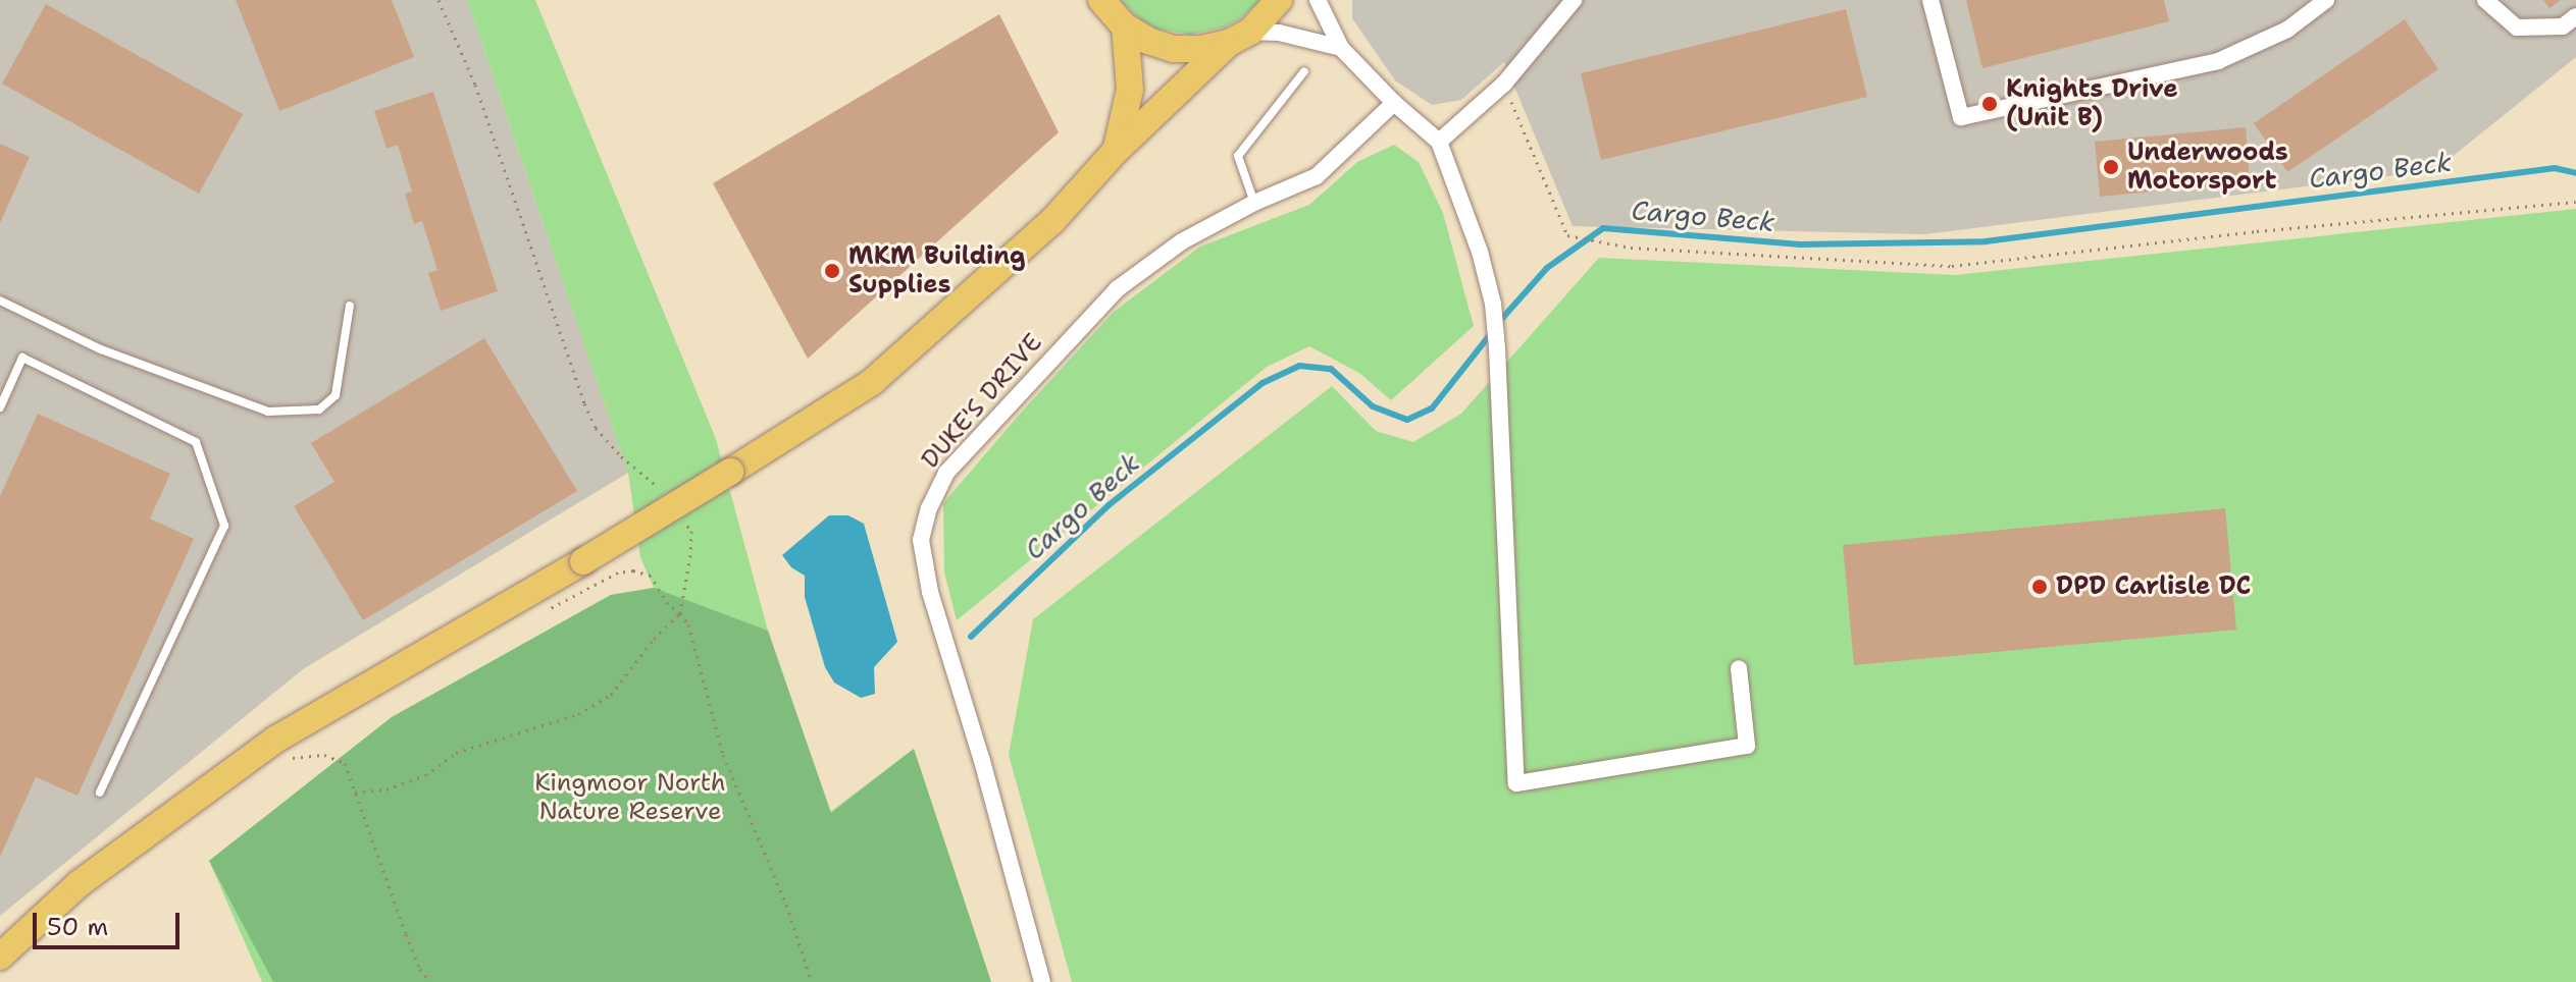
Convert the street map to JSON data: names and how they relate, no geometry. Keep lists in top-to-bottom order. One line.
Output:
{"streets":{"street":["DUKE'S DRIVE"]},"water":["Cargo Beck"],"parks":["Kingmoor North Nature Reserve"],"places":["Knights Drive (Unit B)","Underwoods Motorsport","MKM Building Supplies","DPD Carlisle DC"],"scale_bar":"50 m"}
